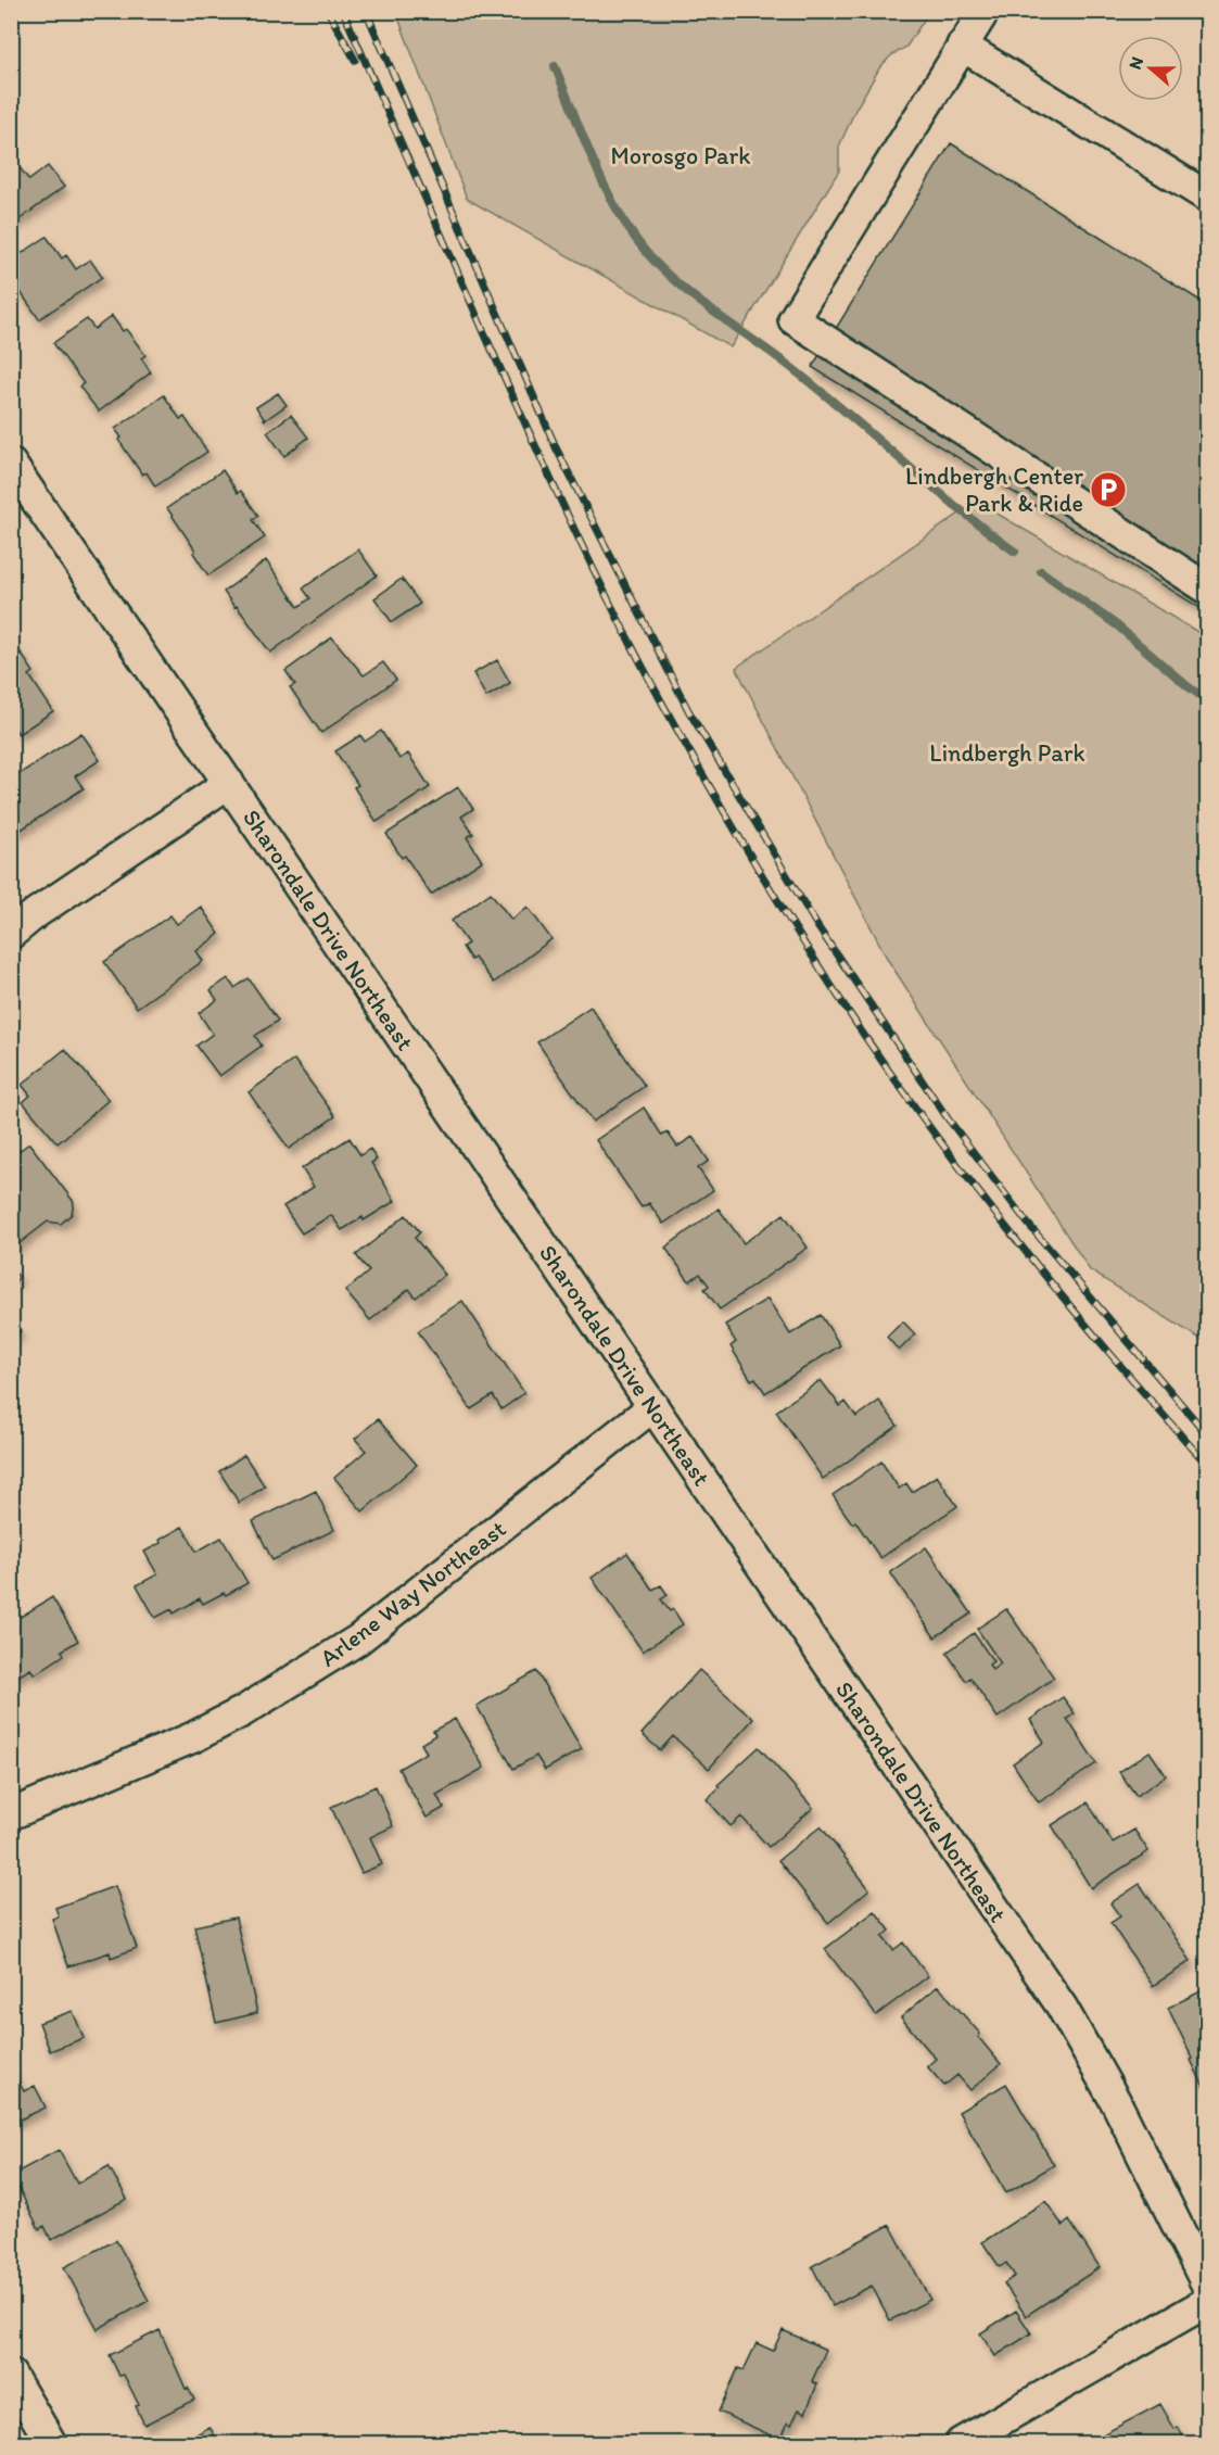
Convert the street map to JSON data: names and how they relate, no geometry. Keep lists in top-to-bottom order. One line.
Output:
{"streets":{"street":["Sharondale Drive Northeast","Arlene Way Northeast"]},"crossings":[["Sharondale Drive Northeast","Arlene Way Northeast"]],"parks":["Morosgo Park","Lindbergh Park"],"places":{"parking":["Lindbergh Center Park & Ride"]},"north":"left"}
